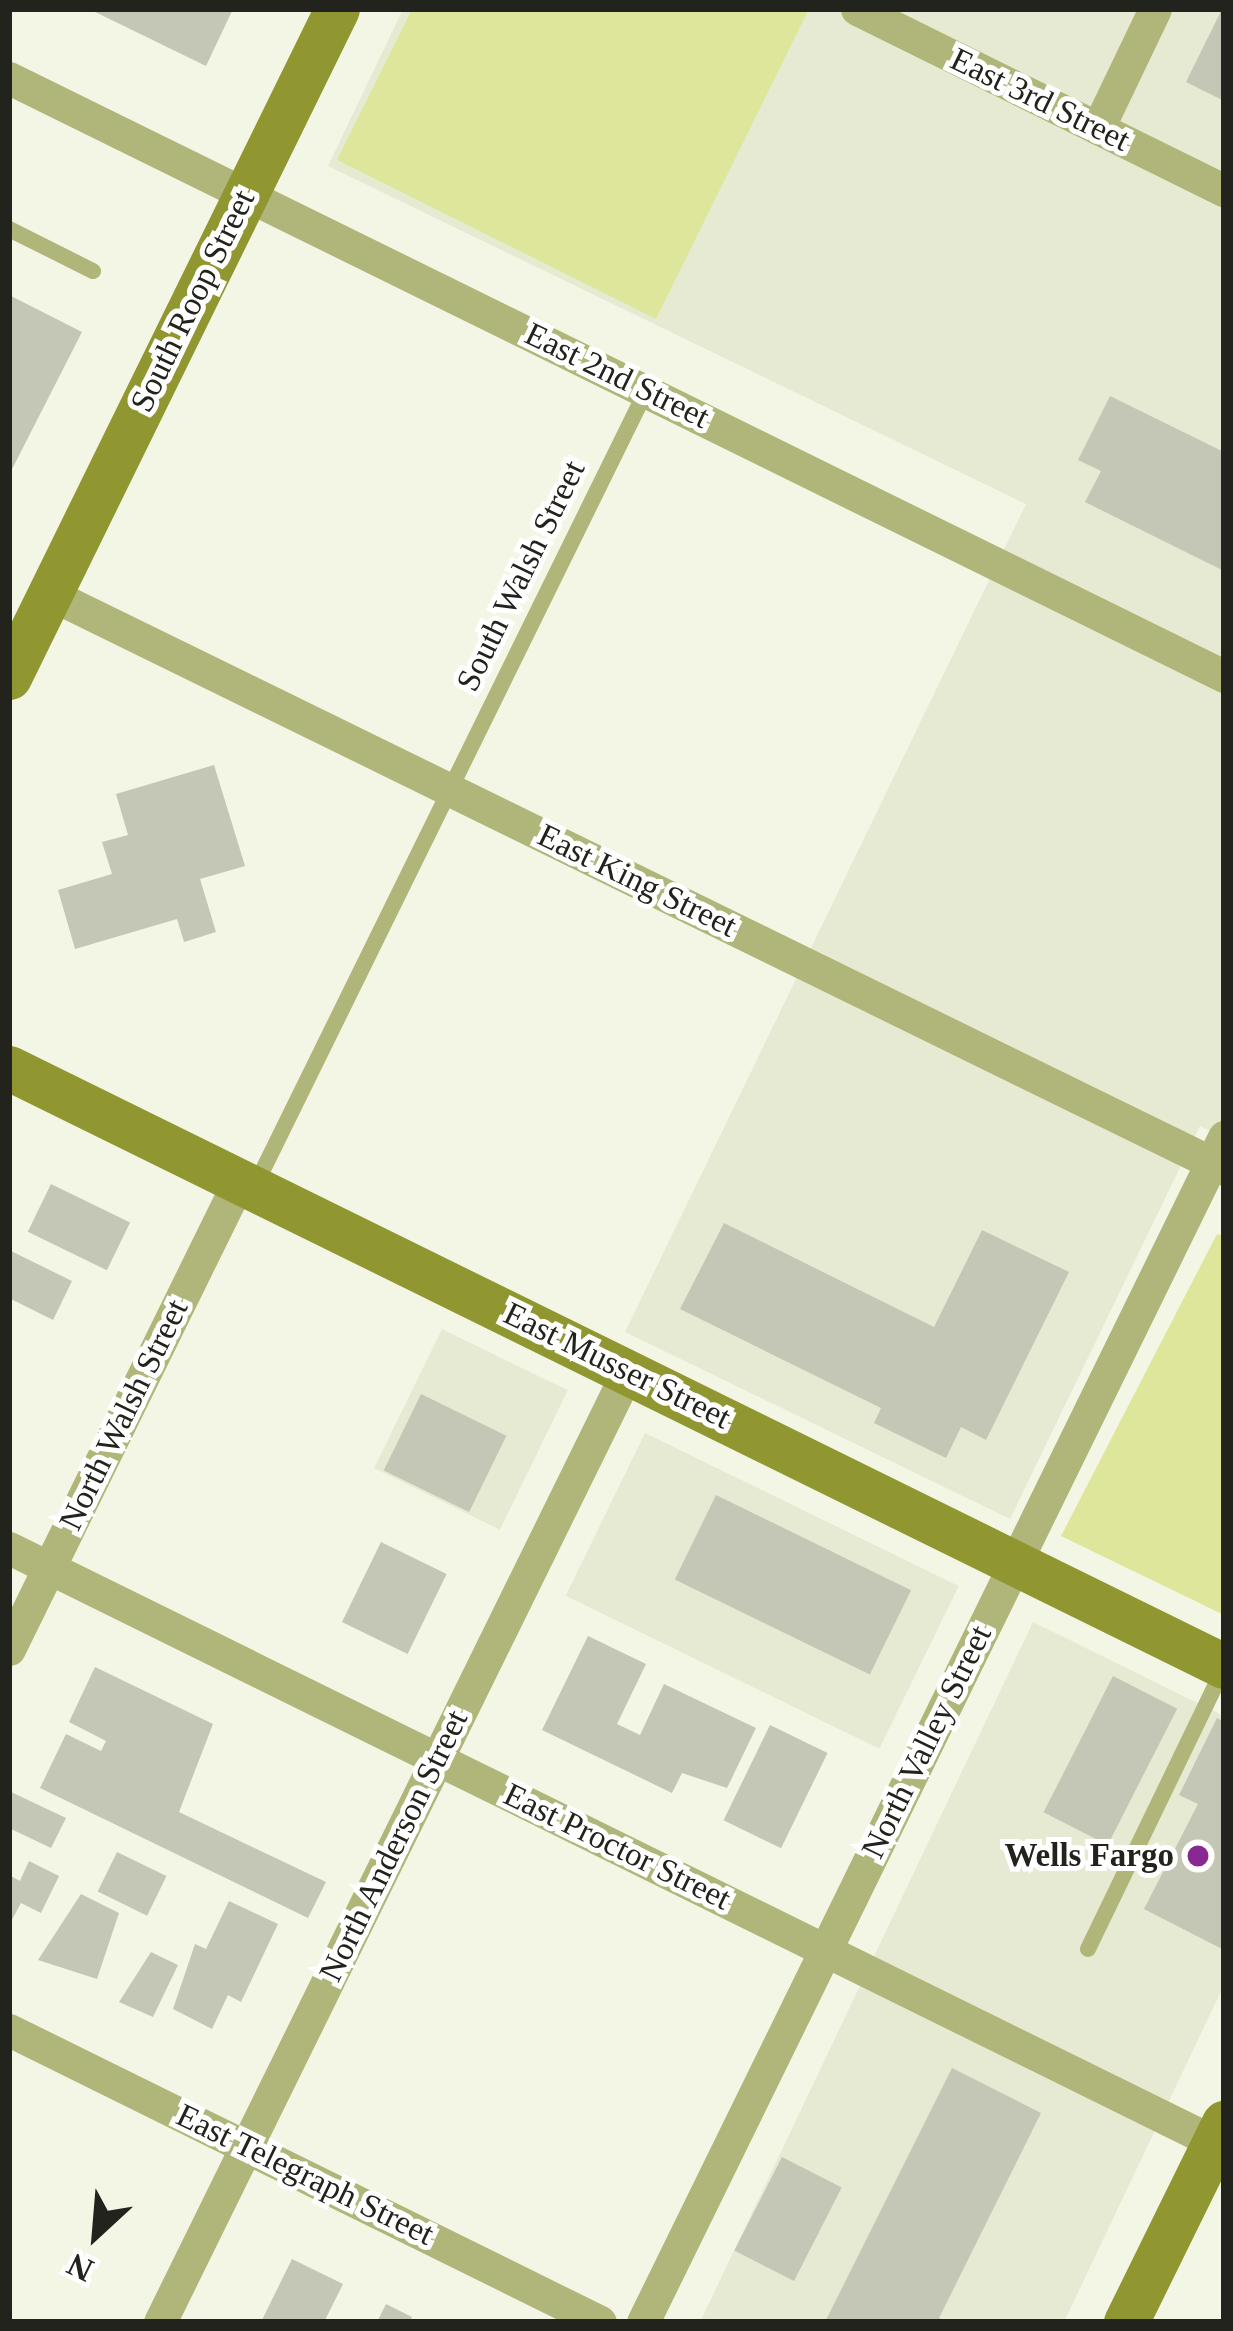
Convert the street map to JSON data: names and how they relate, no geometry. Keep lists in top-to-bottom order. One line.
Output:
{"streets":{"street":["East 3rd Street","South Roop Street","East 2nd Street","East King Street","East Musser Street","North Walsh Street","North Valley Street","North Anderson Street","East Proctor Street","East Telegraph Street"],"lane":["South Walsh Street"]},"crossings":[["South Roop Street","East 2nd Street"],["South Roop Street","East King Street"],["East 2nd Street","South Walsh Street"],["South Walsh Street","East King Street"],["South Walsh Street","North Walsh Street"],["East King Street","North Walsh Street"],["East King Street","North Valley Street"],["East Musser Street","North Walsh Street"],["East Musser Street","North Valley Street"],["East Musser Street","North Anderson Street"],["North Walsh Street","East Proctor Street"],["North Valley Street","East Proctor Street"],["North Anderson Street","East Proctor Street"],["North Anderson Street","East Telegraph Street"]],"places":["Wells Fargo"],"north":"bottom left"}
